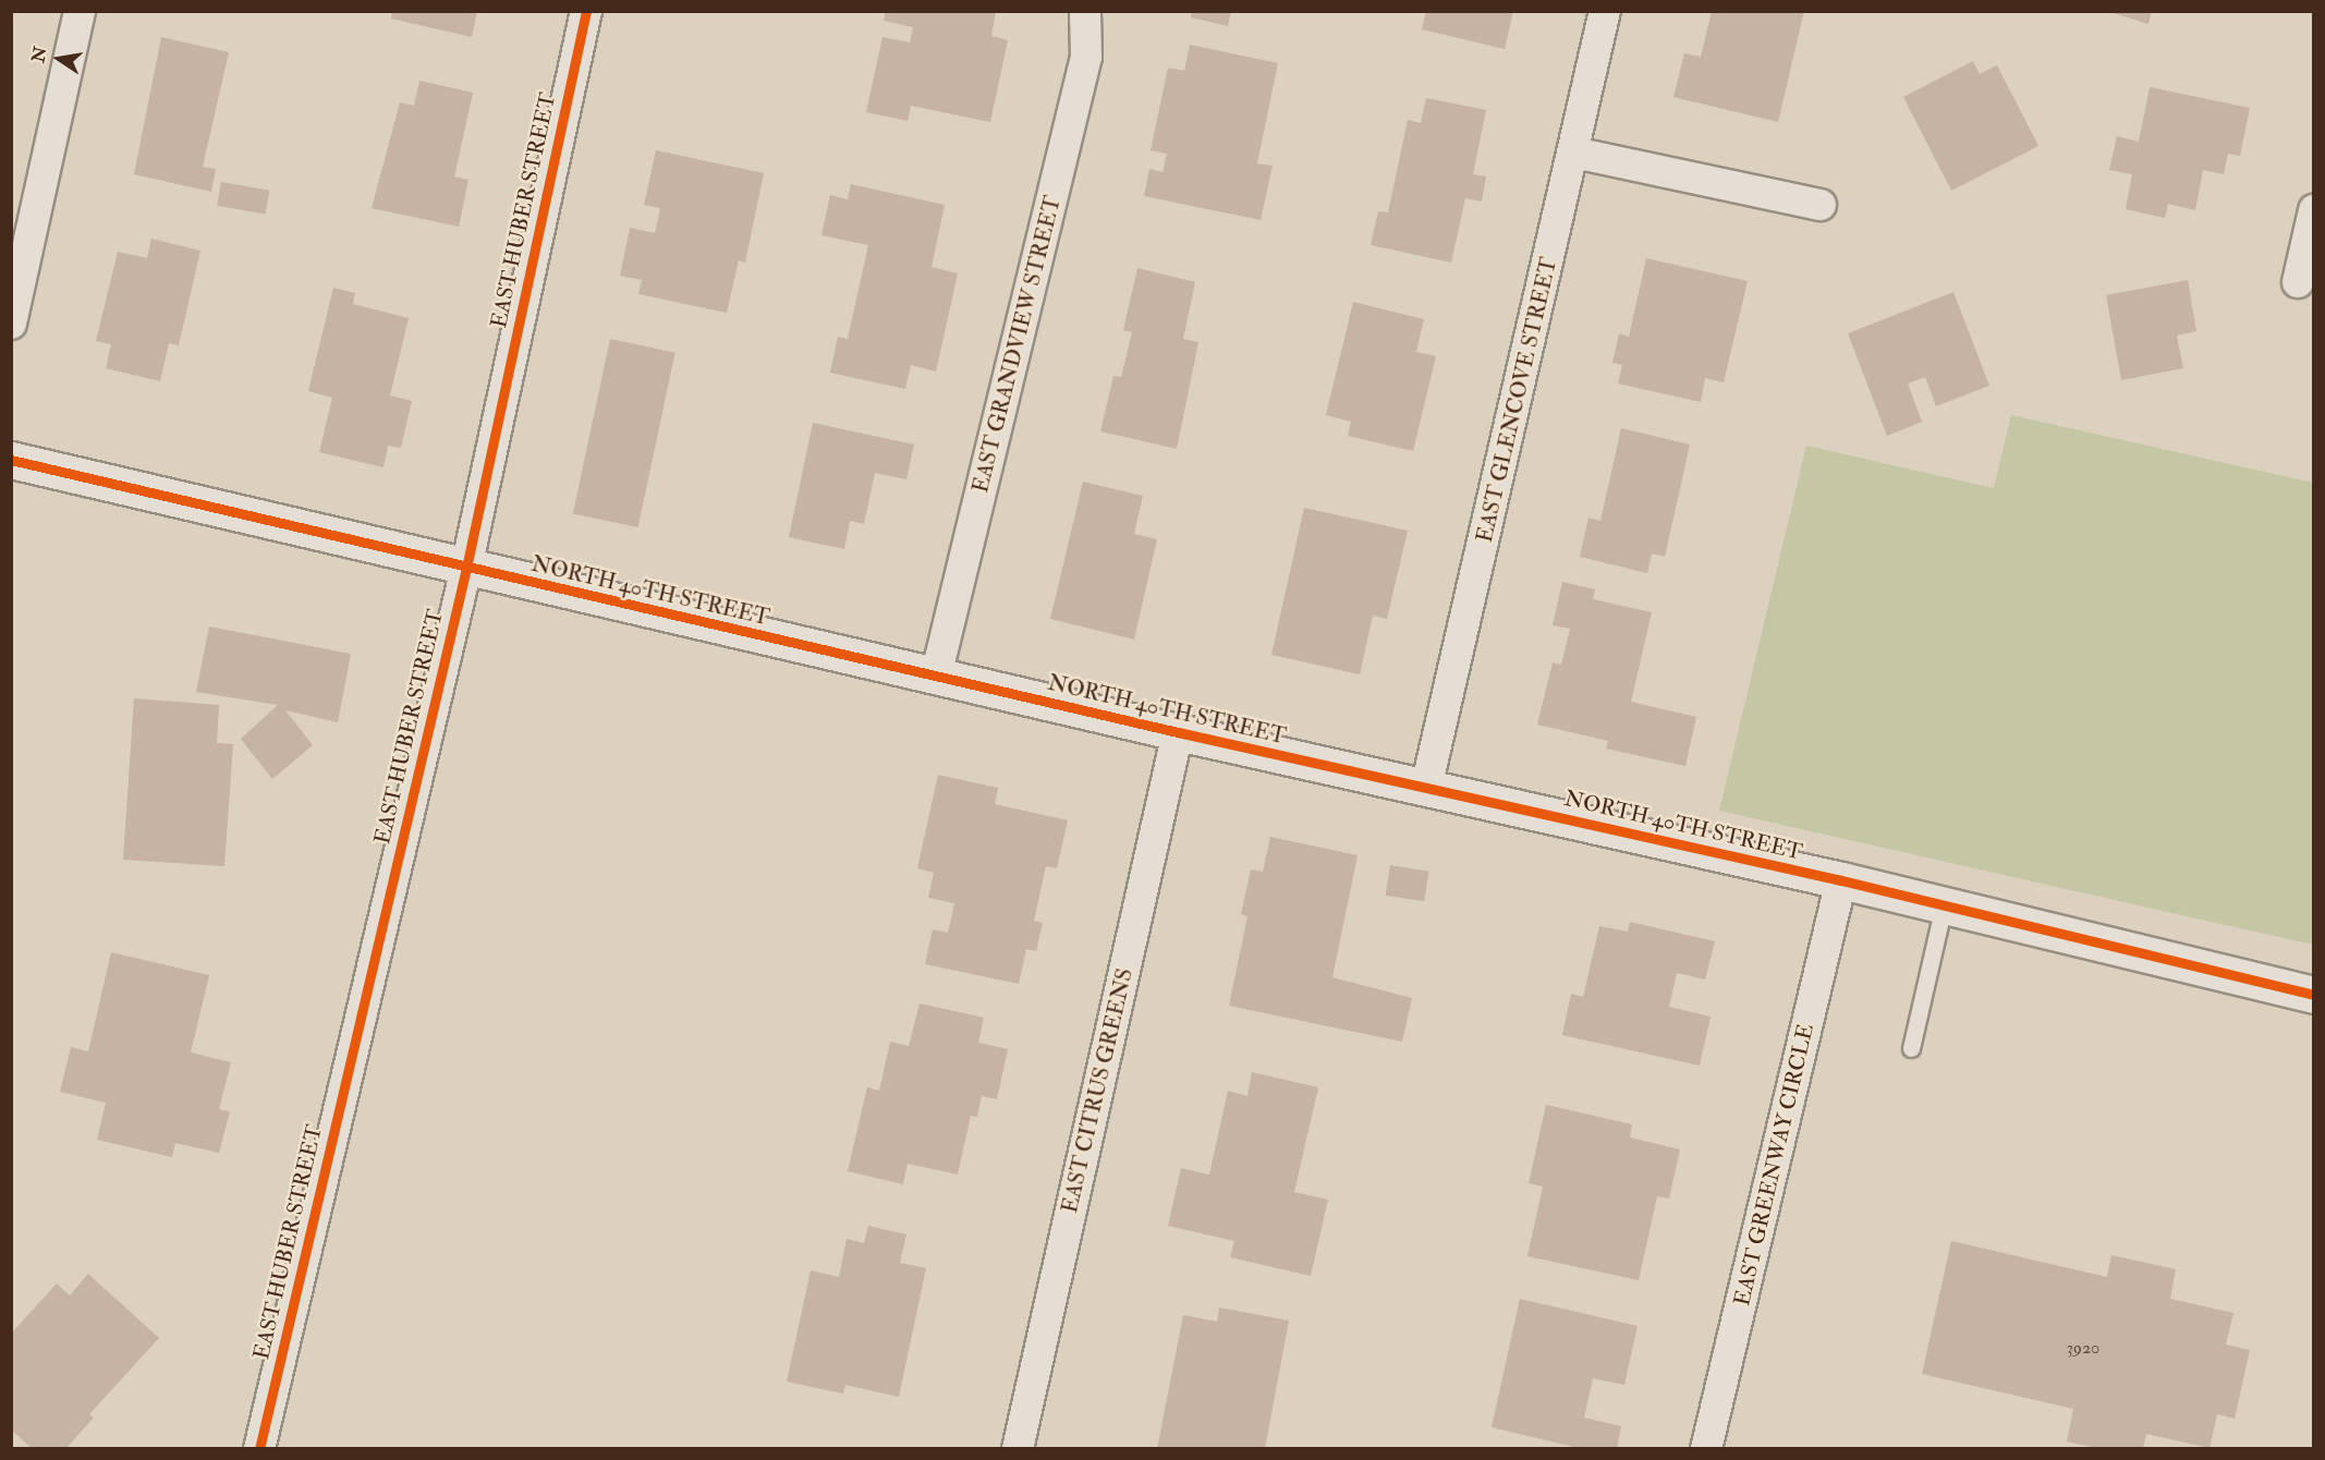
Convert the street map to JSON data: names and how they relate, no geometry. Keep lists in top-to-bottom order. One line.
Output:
{"streets":{"street":["EAST HUBER STREET","EAST GRANDVIEW STREET","EAST GLENCOVE STREET","NORTH 40TH STREET","EAST CITRUS GREENS","EAST GREENWAY CIRCLE"]},"crossings":[["EAST HUBER STREET","NORTH 40TH STREET"],["EAST GRANDVIEW STREET","NORTH 40TH STREET"],["EAST GLENCOVE STREET","NORTH 40TH STREET"],["NORTH 40TH STREET","EAST CITRUS GREENS"],["NORTH 40TH STREET","EAST GREENWAY CIRCLE"]],"house_numbers":["3920"],"north":"left"}
